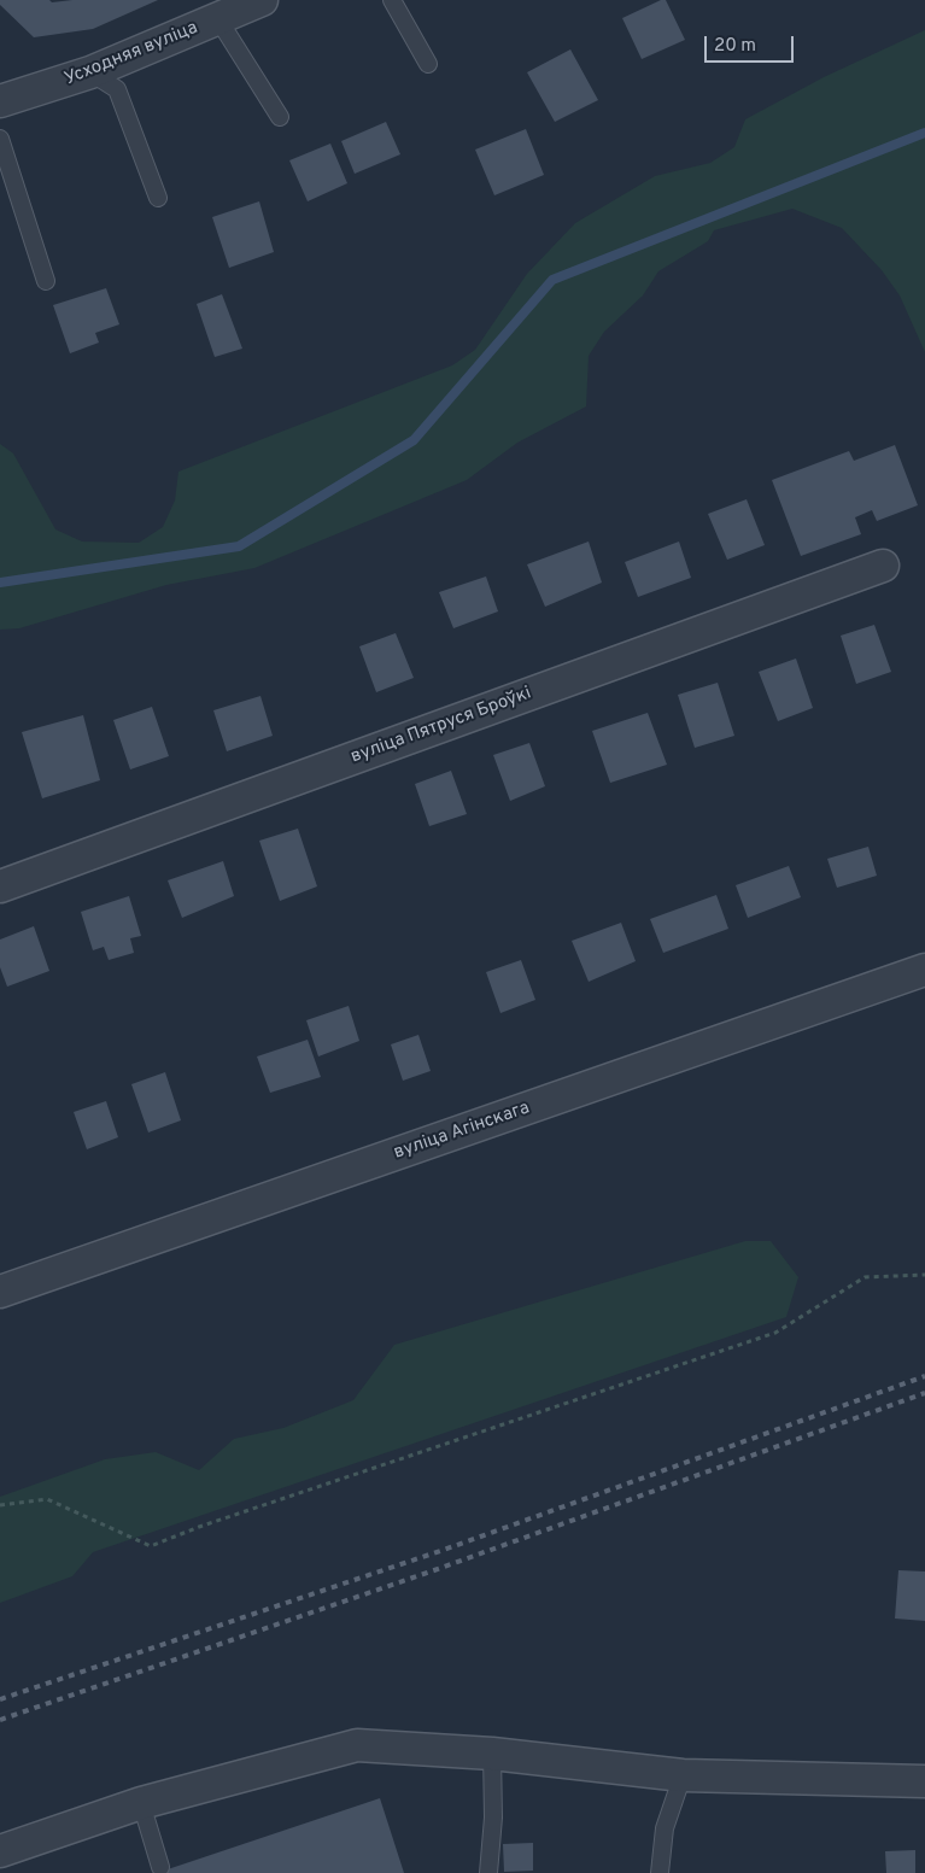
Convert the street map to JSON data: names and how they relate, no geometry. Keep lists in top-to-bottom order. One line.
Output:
{"streets":{"street":["Усходняя вуліца","вуліца Пятруся Броўкі","вуліца Агінскага"]},"scale_bar":"20 m"}
